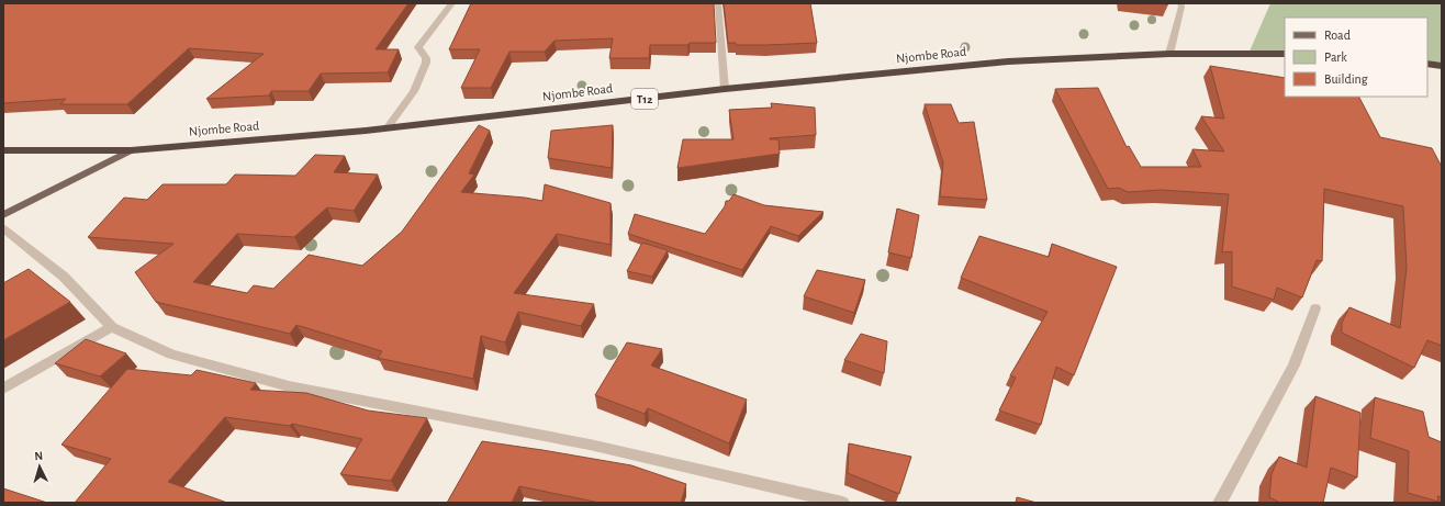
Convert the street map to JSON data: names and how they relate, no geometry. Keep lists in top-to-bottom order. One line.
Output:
{"streets":{"highway":["Njombe Road","T12"]},"legend":["Road","Park","Building"],"north":"top"}
